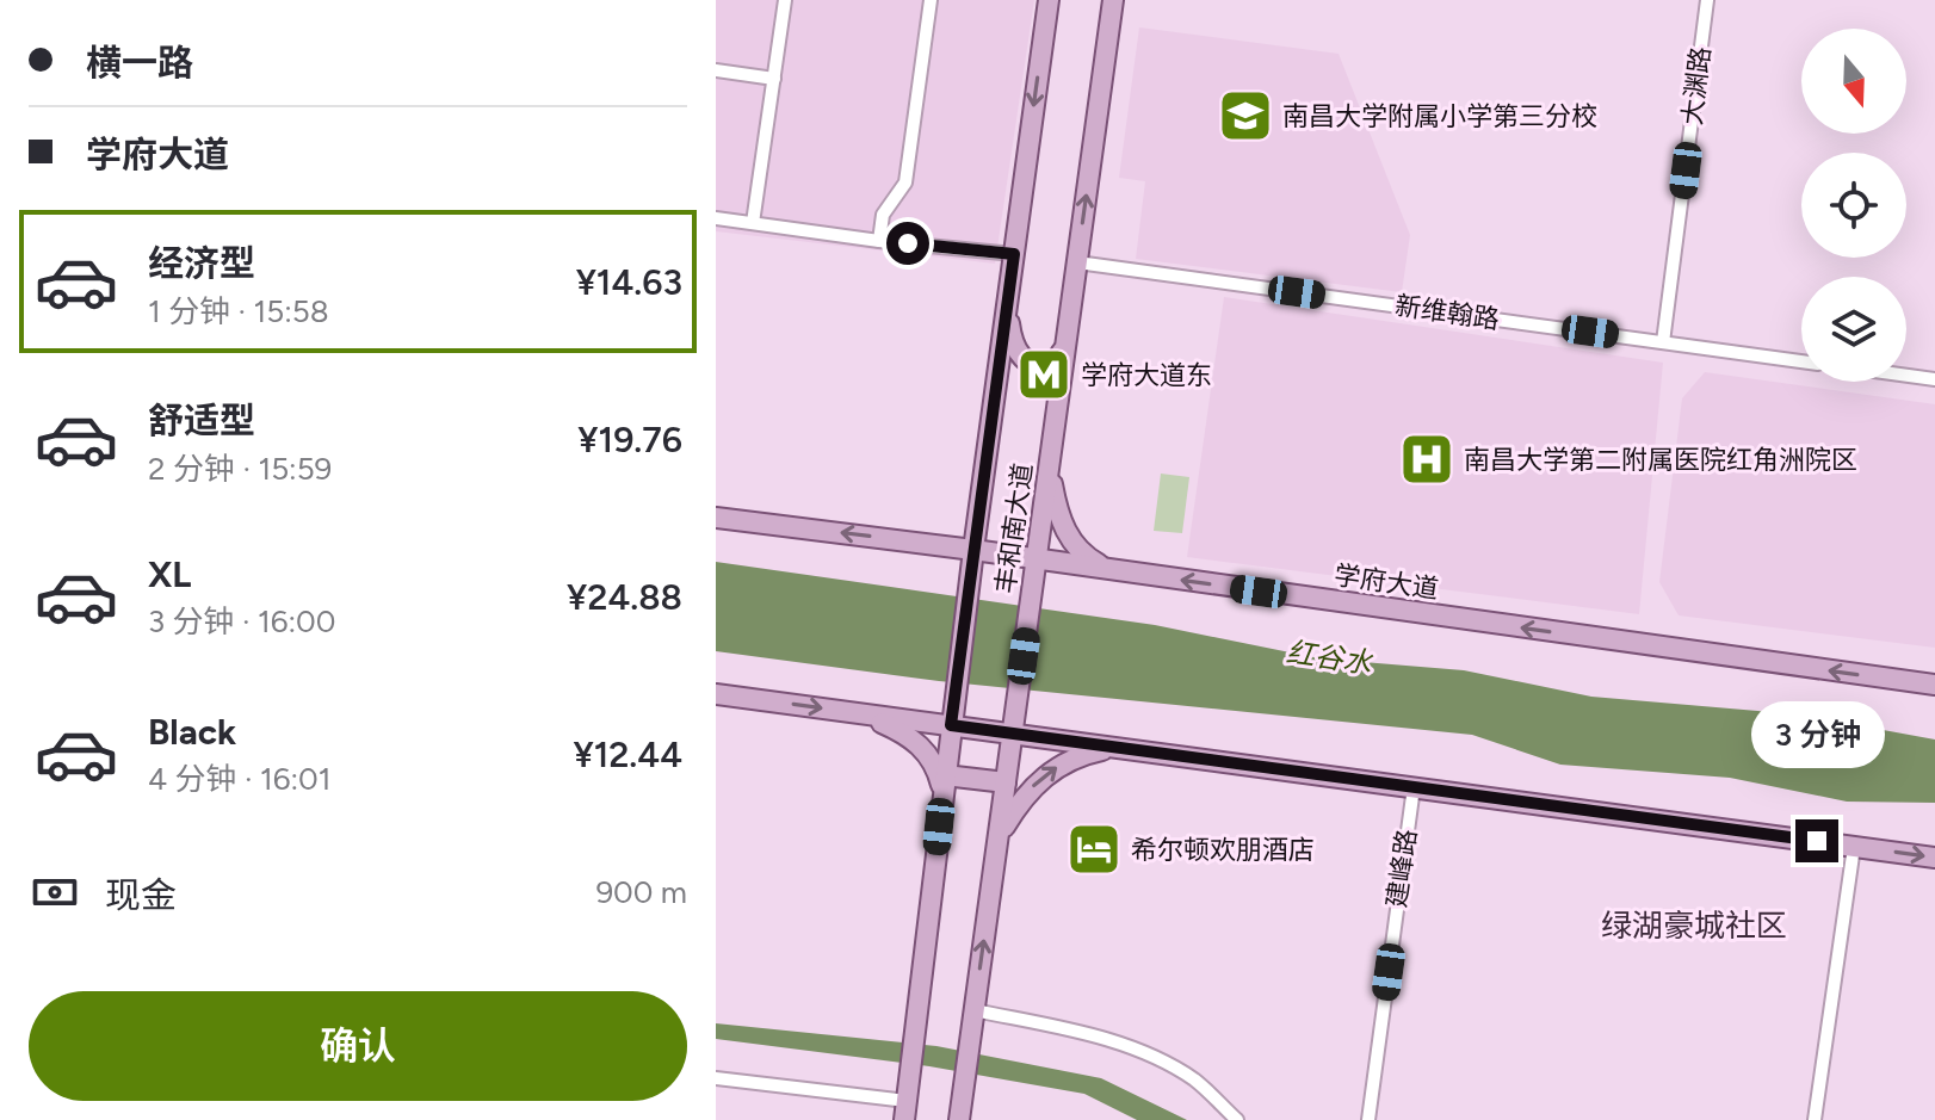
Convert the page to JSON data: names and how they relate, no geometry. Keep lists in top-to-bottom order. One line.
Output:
{"streets":{"main road":["丰和南大道","学府大道"],"street":["大渊路","新维翰路","建峰路"]},"crossings":[["大渊路","新维翰路"],["新维翰路","丰和南大道"],["丰和南大道","学府大道"]],"one_way":["学府大道"],"districts":["绿湖豪城社区"],"water":["红谷水"],"places":{"school or university":["南昌大学附属小学第三分校"],"metro station":["学府大道东"],"hospital":["南昌大学第二附属医院红角洲院区"],"hotel":["希尔顿欢朋酒店"]},"north":"bottom","page":{"banner":["横一路","学府大道"],"list":[{"name":"经济型","note":"1 分钟 · 15:58","value":"¥14.63"},{"name":"舒适型","note":"2 分钟 · 15:59","value":"¥19.76"},{"name":"XL","note":"3 分钟 · 16:00","value":"¥24.88"},{"name":"Black","note":"4 分钟 · 16:01","value":"¥12.44"}],"bubble":"3 分钟","pay":["现金","900 m"],"buttons":"确认"}}
